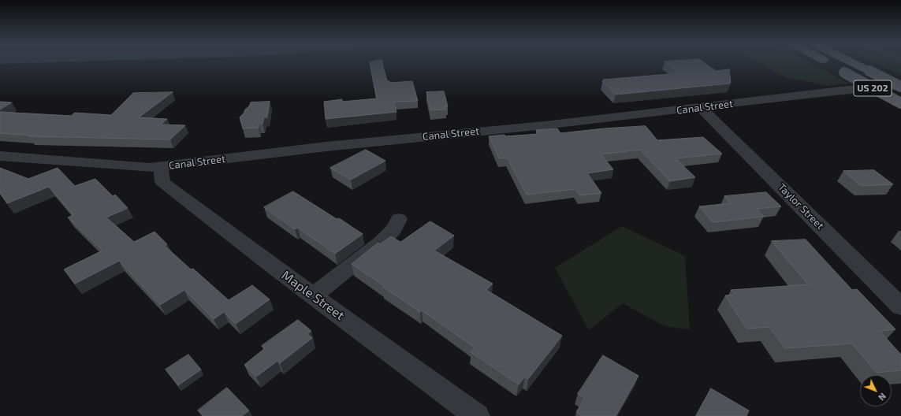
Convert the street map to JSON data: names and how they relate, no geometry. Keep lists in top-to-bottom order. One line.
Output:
{"streets":{"main road":["US 202"],"street":["Canal Street","Taylor Street","Maple Street"]},"crossings":[["US 202","Canal Street"],["Canal Street","Taylor Street"],["Canal Street","Maple Street"]],"north":"bottom right"}
